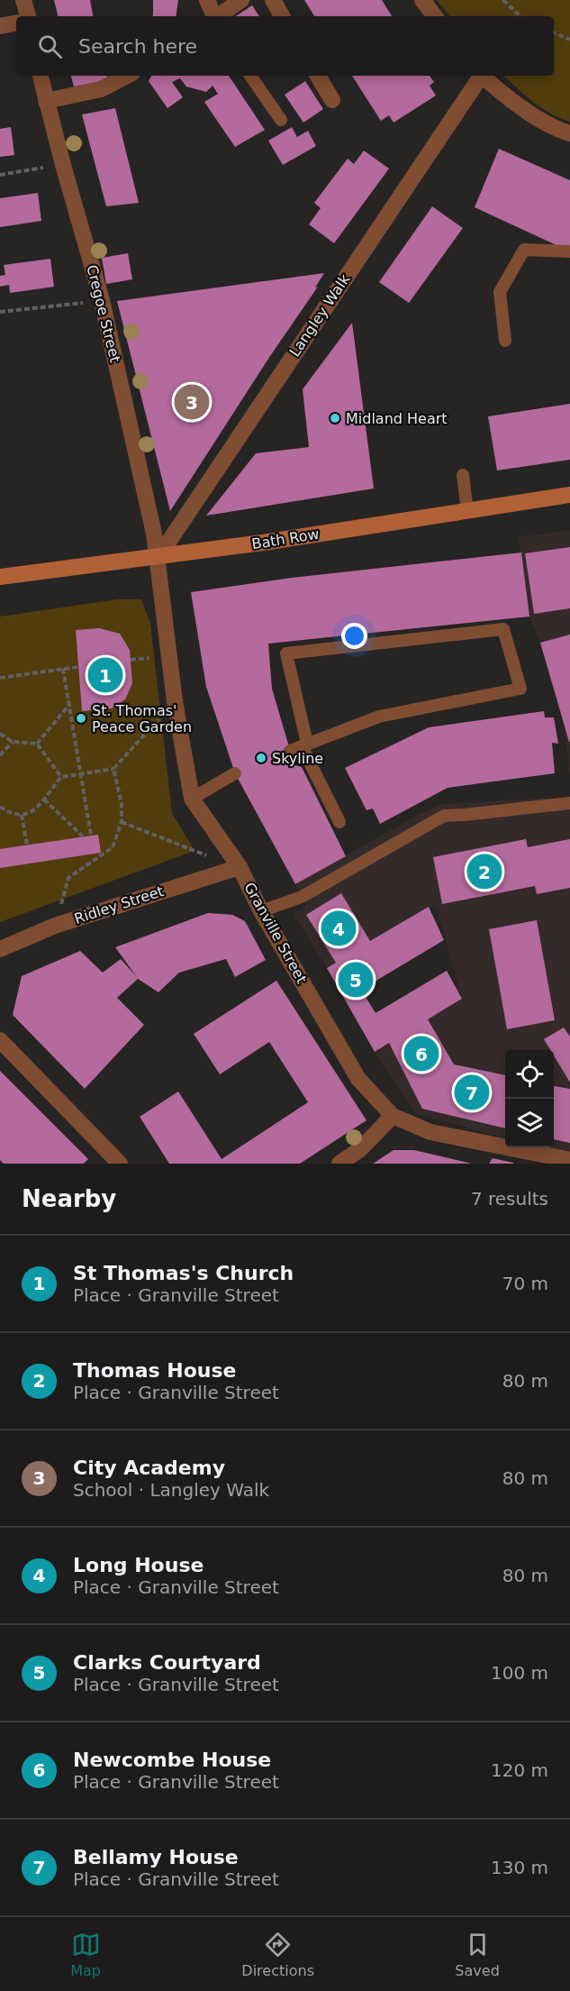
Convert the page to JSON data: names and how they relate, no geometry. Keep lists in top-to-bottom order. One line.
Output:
{"streets":{"main road":["Bath Row"],"street":["Cregoe Street","Langley Walk","Ridley Street","Granville Street"]},"crossings":[["Cregoe Street","Langley Walk"],["Cregoe Street","Bath Row"],["Cregoe Street","Granville Street"],["Langley Walk","Bath Row"],["Langley Walk","Granville Street"],["Bath Row","Granville Street"],["Ridley Street","Granville Street"]],"places":["Midland Heart","St. Thomas' Peace Garden","Skyline"],"page":{"search":"Search here","pins":["3","1","2","4","5","6","7"],"heading":["Nearby","7 results"],"list":[{"mark":"1","name":"St Thomas's Church","note":"Place · Granville Street","value":"70 m"},{"mark":"2","name":"Thomas House","note":"Place · Granville Street","value":"80 m"},{"mark":"3","name":"City Academy","note":"School · Langley Walk","value":"80 m"},{"mark":"4","name":"Long House","note":"Place · Granville Street","value":"80 m"},{"mark":"5","name":"Clarks Courtyard","note":"Place · Granville Street","value":"100 m"},{"mark":"6","name":"Newcombe House","note":"Place · Granville Street","value":"120 m"},{"mark":"7","name":"Bellamy House","note":"Place · Granville Street","value":"130 m"}],"nav":["Map","Directions","Saved"]}}
